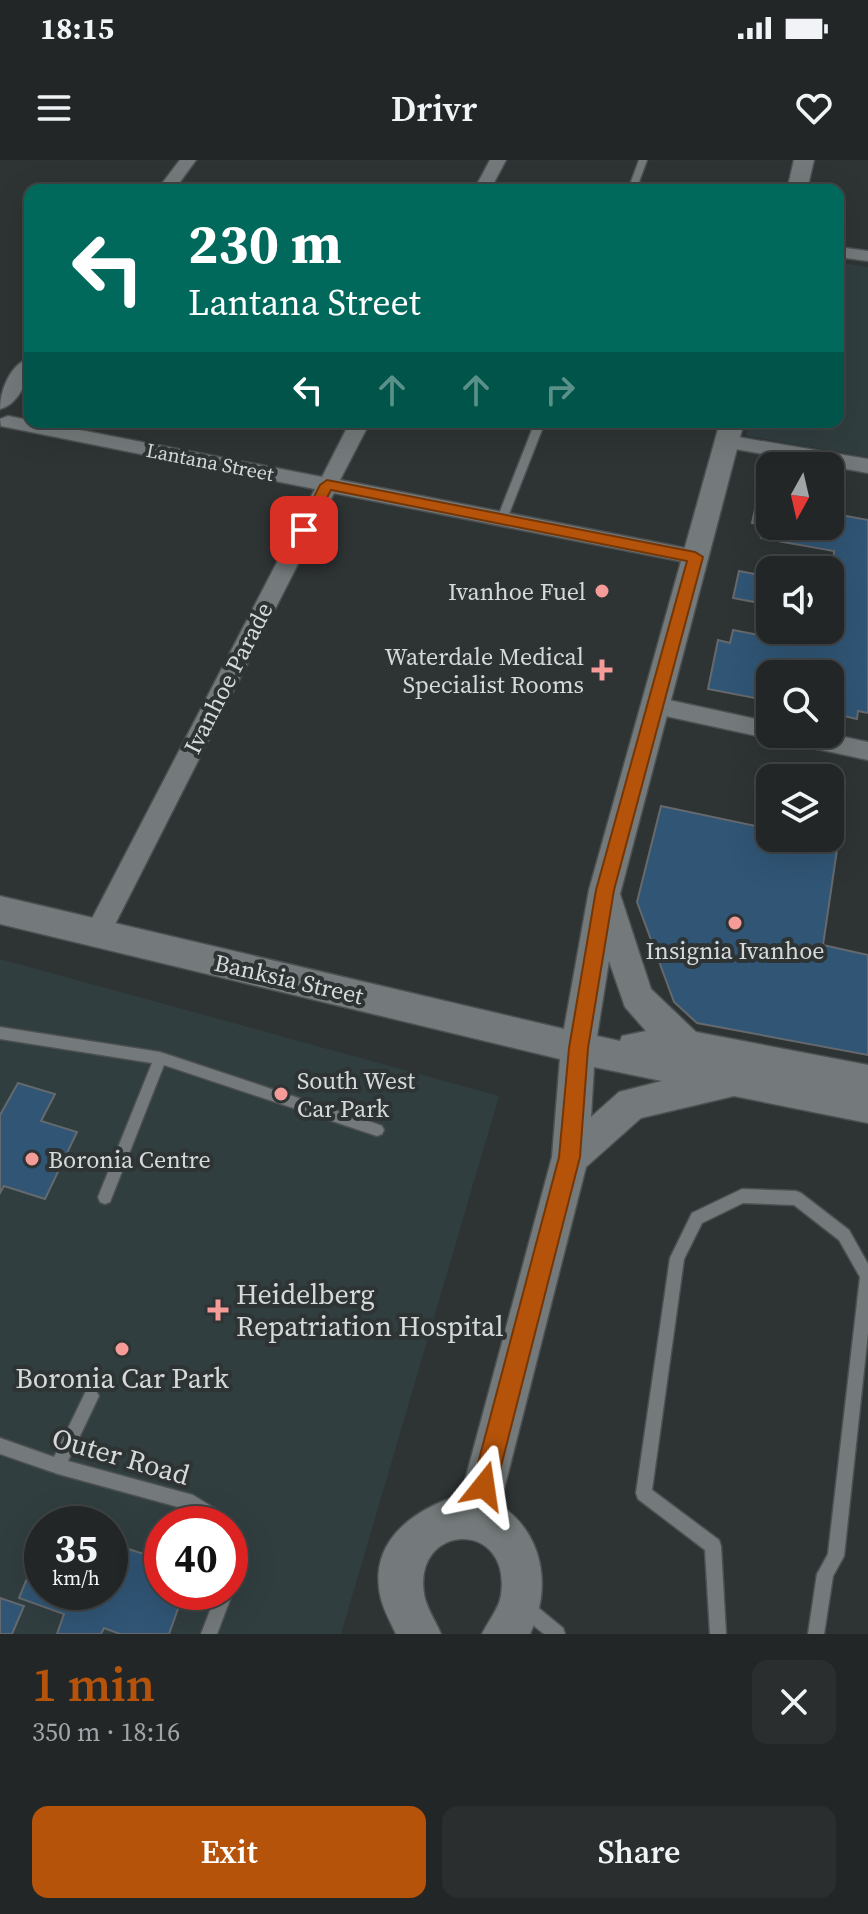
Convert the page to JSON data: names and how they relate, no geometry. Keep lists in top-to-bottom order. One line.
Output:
{"streets":{"street":["Lantana Street","Ivanhoe Parade","Banksia Street"],"lane":["Outer Road"]},"crossings":[["Lantana Street","Ivanhoe Parade"],["Ivanhoe Parade","Banksia Street"]],"places":{"other":["Ivanhoe Fuel","Insignia Ivanhoe","South West Car Park","Boronia Centre","Boronia Car Park"],"health":["Waterdale Medical Specialist Rooms","Heidelberg Repatriation Hospital"]},"north":"bottom","page":{"status":"18:15","header":"Drivr","turn":["230 m","Lantana Street"],"speed":"35 km/h","limit":"40","heading":["1 min","350 m · 18:16"],"buttons":["Exit","Share"]}}
